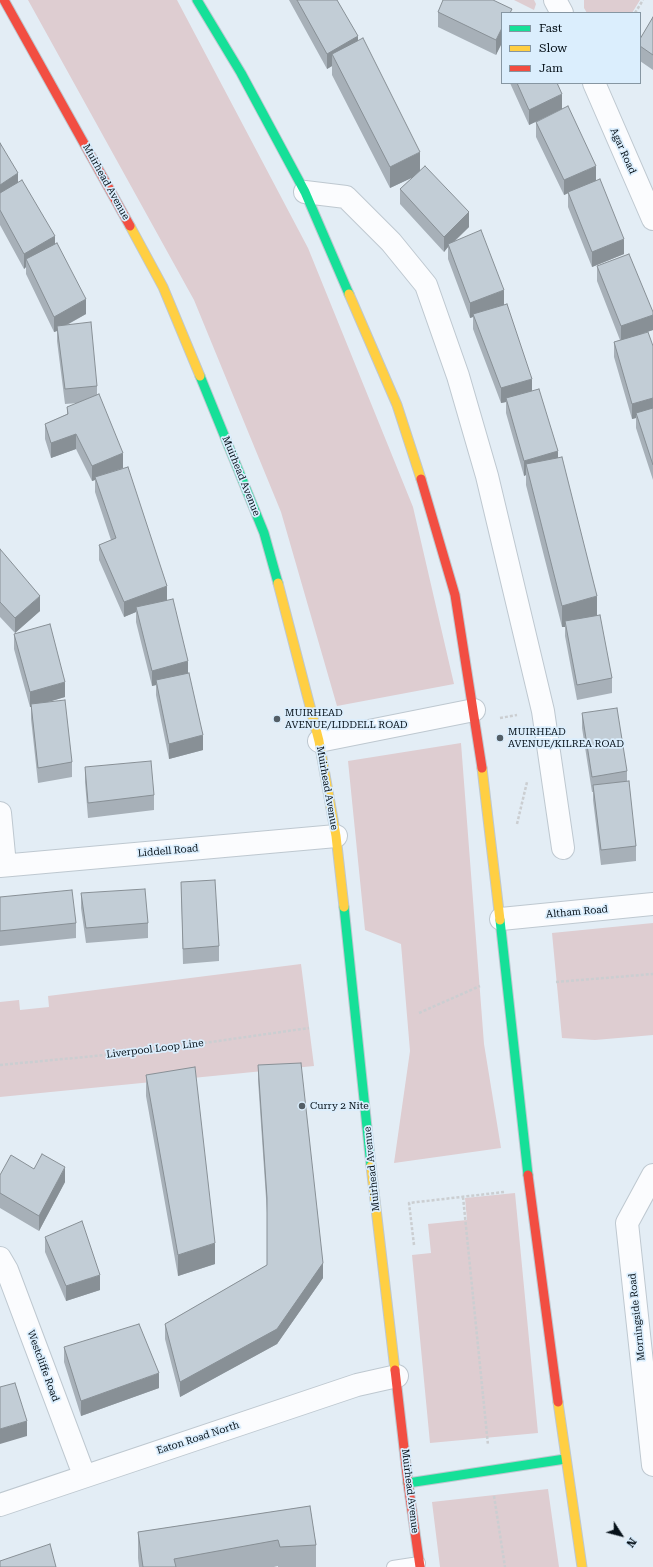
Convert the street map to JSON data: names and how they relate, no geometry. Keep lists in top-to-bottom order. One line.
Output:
{"streets":{"street":["Agar Road","Muirhead Avenue","Liddell Road","Altham Road","Morningside Road","Westcliffe Road","Eaton Road North"],"path":["Liverpool Loop Line"]},"crossings":[["Muirhead Avenue","Liddell Road"],["Muirhead Avenue","Eaton Road North"],["Westcliffe Road","Eaton Road North"]],"places":["MUIRHEAD AVENUE/LIDDELL ROAD","MUIRHEAD AVENUE/KILREA ROAD","Curry 2 Nite"],"legend":["Fast","Slow","Jam"],"north":"bottom right"}
